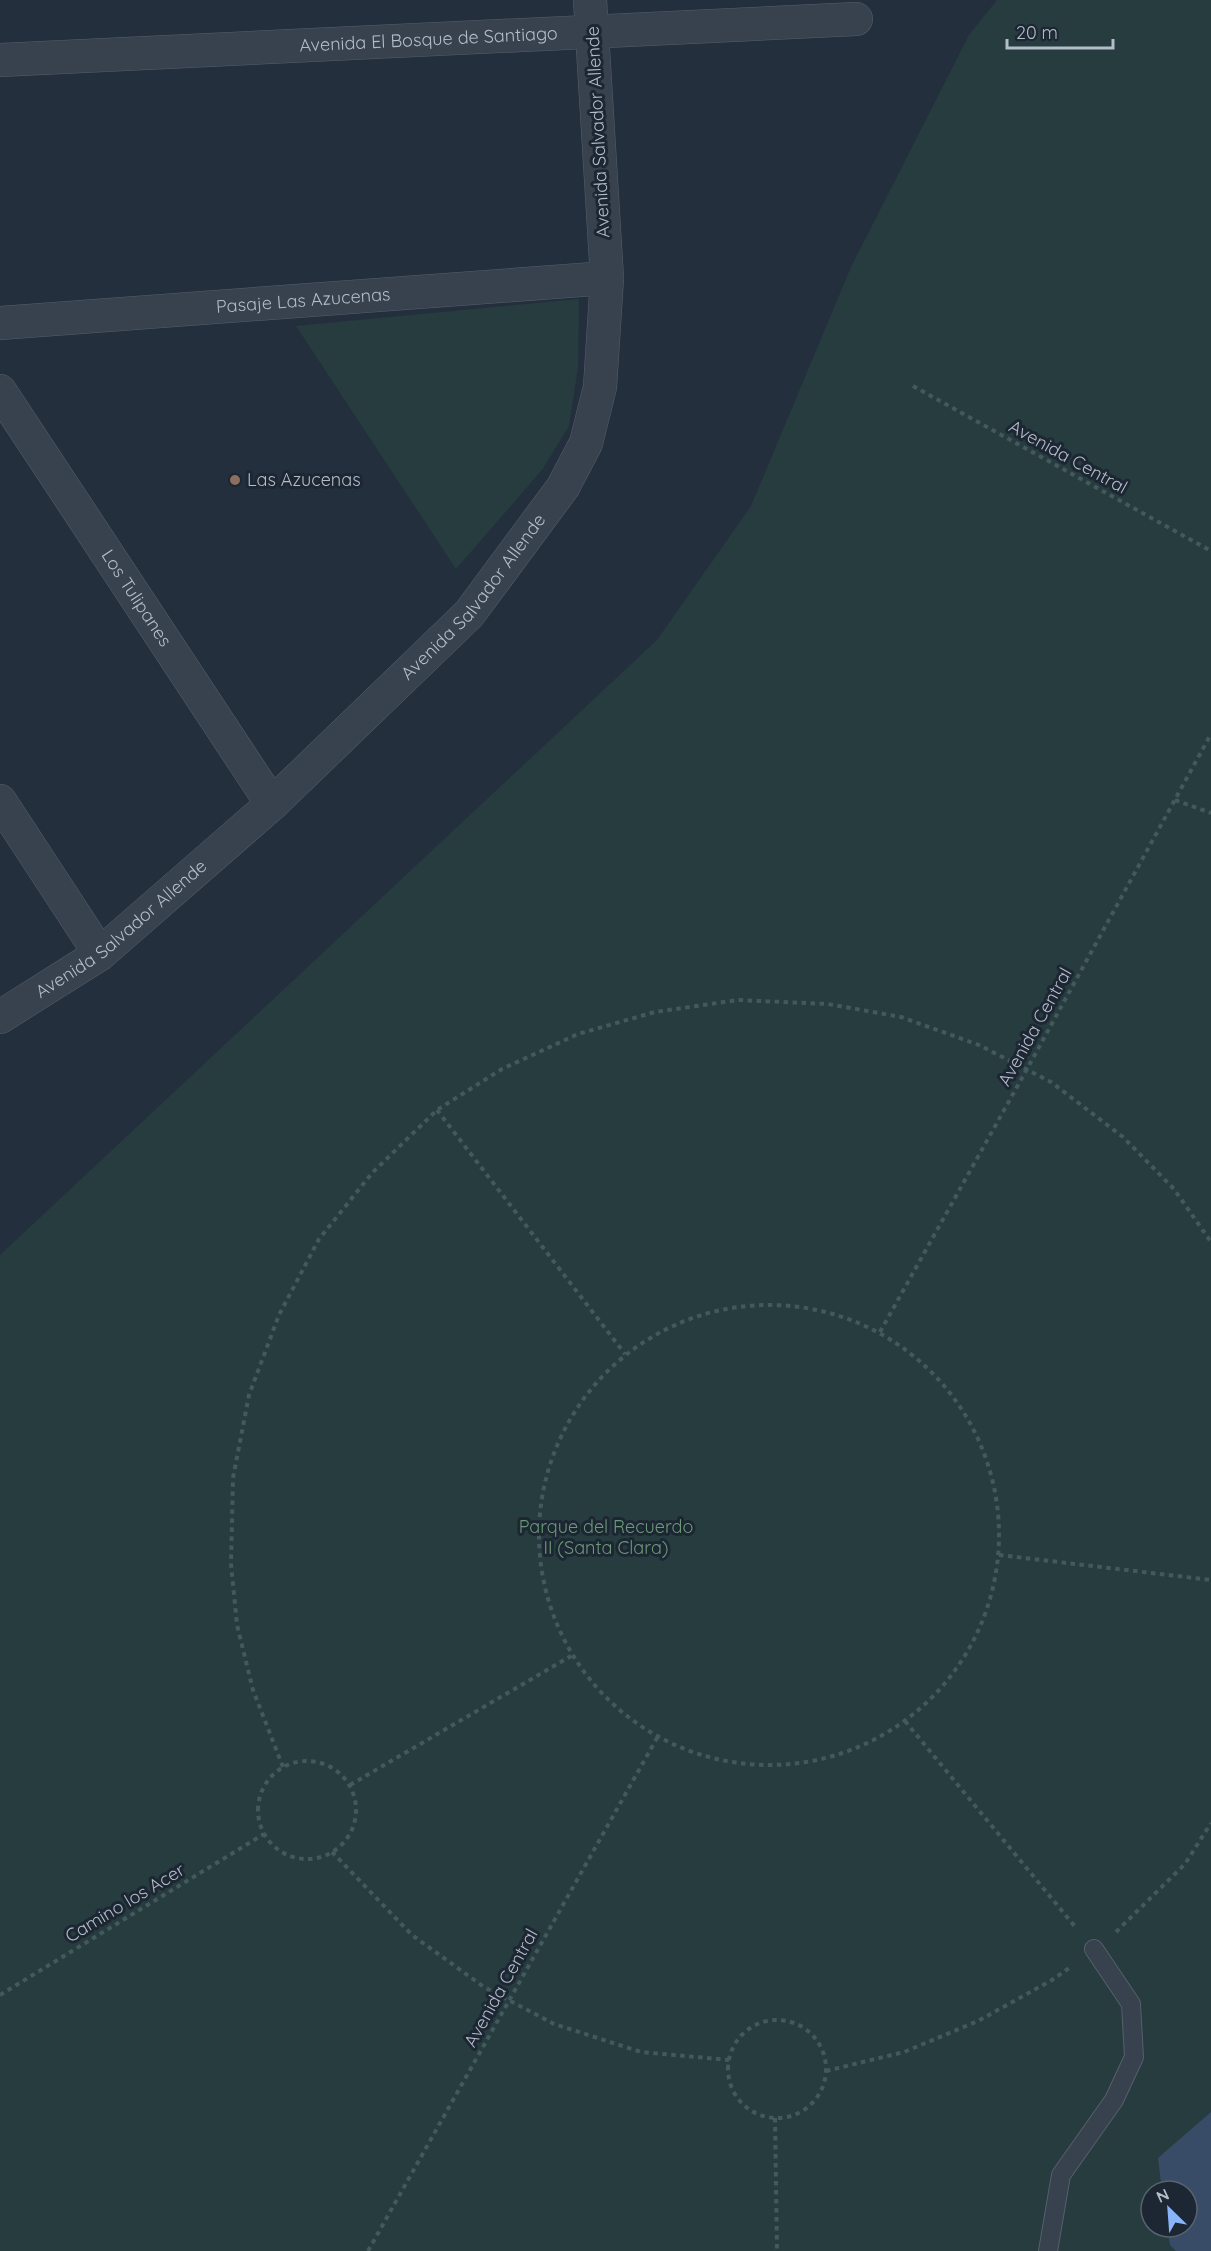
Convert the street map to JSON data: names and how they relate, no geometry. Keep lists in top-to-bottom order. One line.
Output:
{"streets":{"street":["Avenida El Bosque de Santiago","Avenida Salvador Allende","Pasaje Las Azucenas","Los Tulipanes"],"path":["Avenida Central","Camino los Acer"]},"crossings":[["Avenida El Bosque de Santiago","Avenida Salvador Allende"],["Avenida Salvador Allende","Pasaje Las Azucenas"],["Avenida Salvador Allende","Los Tulipanes"]],"parks":["Parque del Recuerdo II (Santa Clara)"],"places":["Las Azucenas"],"scale_bar":"20 m","north":"top left"}
